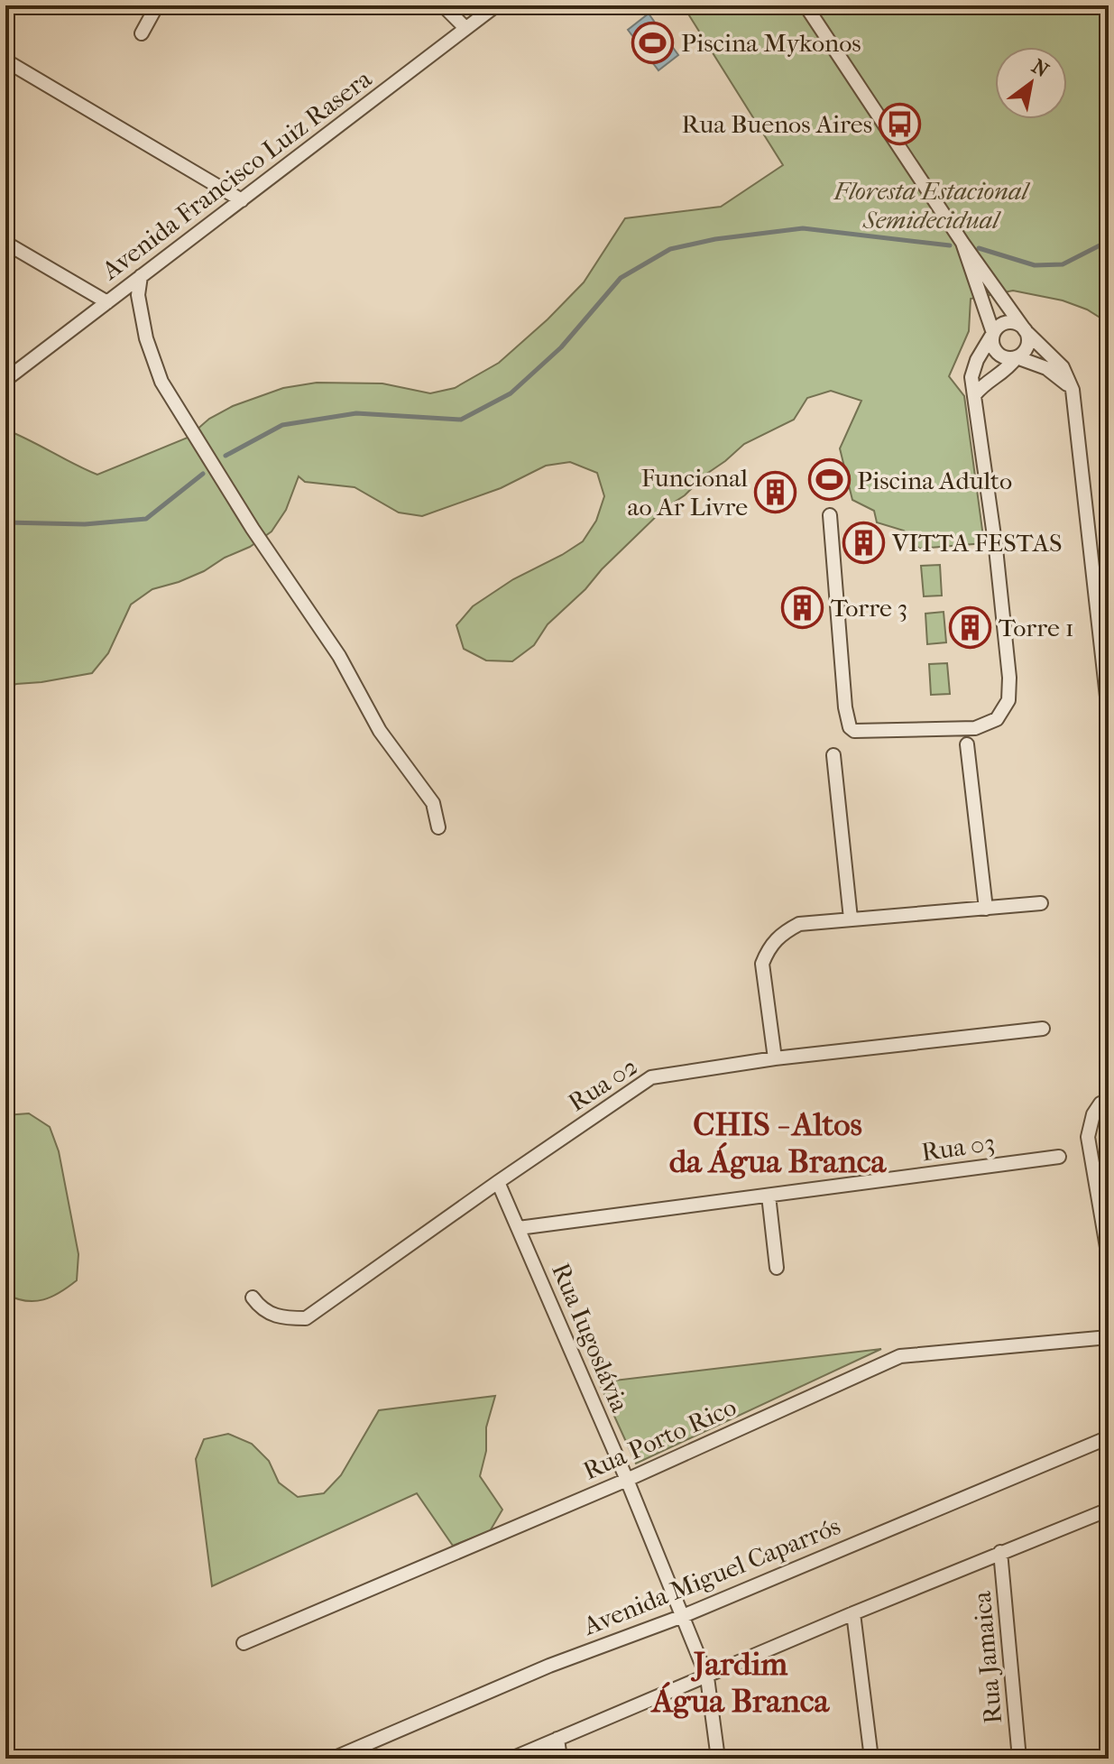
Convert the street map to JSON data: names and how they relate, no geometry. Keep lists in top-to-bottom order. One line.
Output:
{"streets":{"street":["Avenida Francisco Luiz Rasera","Rua 02","Rua 03","Rua Iugoslávia","Rua Porto Rico","Avenida Miguel Caparrós","Rua Jamaica"]},"crossings":[["Rua 02","Rua Iugoslávia"],["Rua 03","Rua Iugoslávia"],["Rua Iugoslávia","Rua Porto Rico"],["Rua Iugoslávia","Avenida Miguel Caparrós"]],"districts":["CHIS - Altos da Água Branca","Jardim Água Branca"],"parks":["Floresta Estacional Semidecidual"],"places":{"sports":["Piscina Mykonos","Piscina Adulto"],"bus stop":["Rua Buenos Aires"],"building":["Funcional ao Ar Livre","VITTA FESTAS","Torre 3","Torre 1"]},"north":"top right"}
